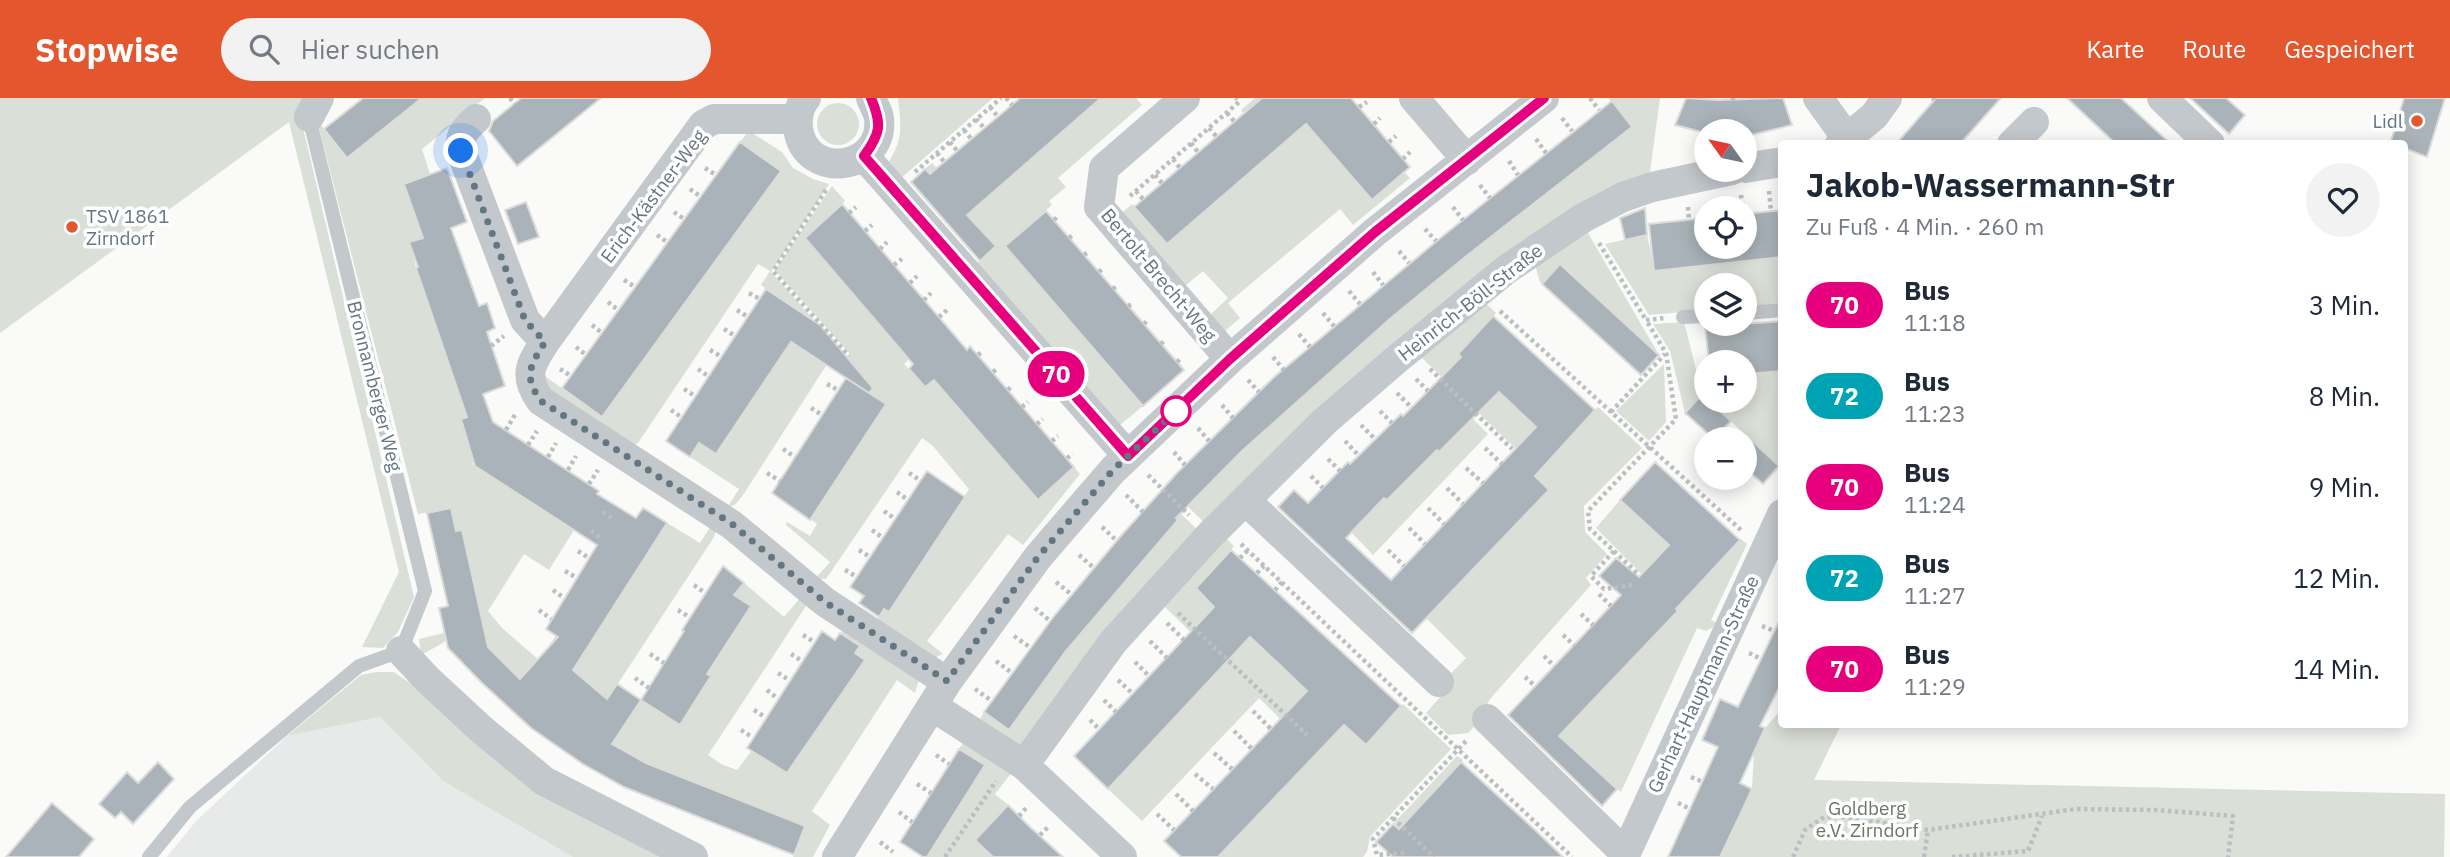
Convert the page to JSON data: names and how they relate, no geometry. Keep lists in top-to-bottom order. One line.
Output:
{"streets":{"street":["Erich-Kästner-Weg","Bertolt-Brecht-Weg","Heinrich-Böll-Straße","Gerhart-Hauptmann-Straße"],"lane":["Bronnamberger Weg"]},"parks":["Goldberg e.V. Zirndorf"],"places":["Lidl","TSV 1861 Zirndorf"],"lines":["bus line 70"],"north":"top left","page":{"header":"Stopwise","search":"Hier suchen","nav":["Karte","Route","Gespeichert"],"on_map":"70","map_buttons":["+","−"],"heading":["Jakob-Wassermann-Str","Zu Fuß · 4 Min. · 260 m"],"list":[{"mark":"70","name":"Bus","note":"11:18","value":"3 Min."},{"mark":"72","name":"Bus","note":"11:23","value":"8 Min."},{"mark":"70","name":"Bus","note":"11:24","value":"9 Min."},{"mark":"72","name":"Bus","note":"11:27","value":"12 Min."},{"mark":"70","name":"Bus","note":"11:29","value":"14 Min."}]}}
